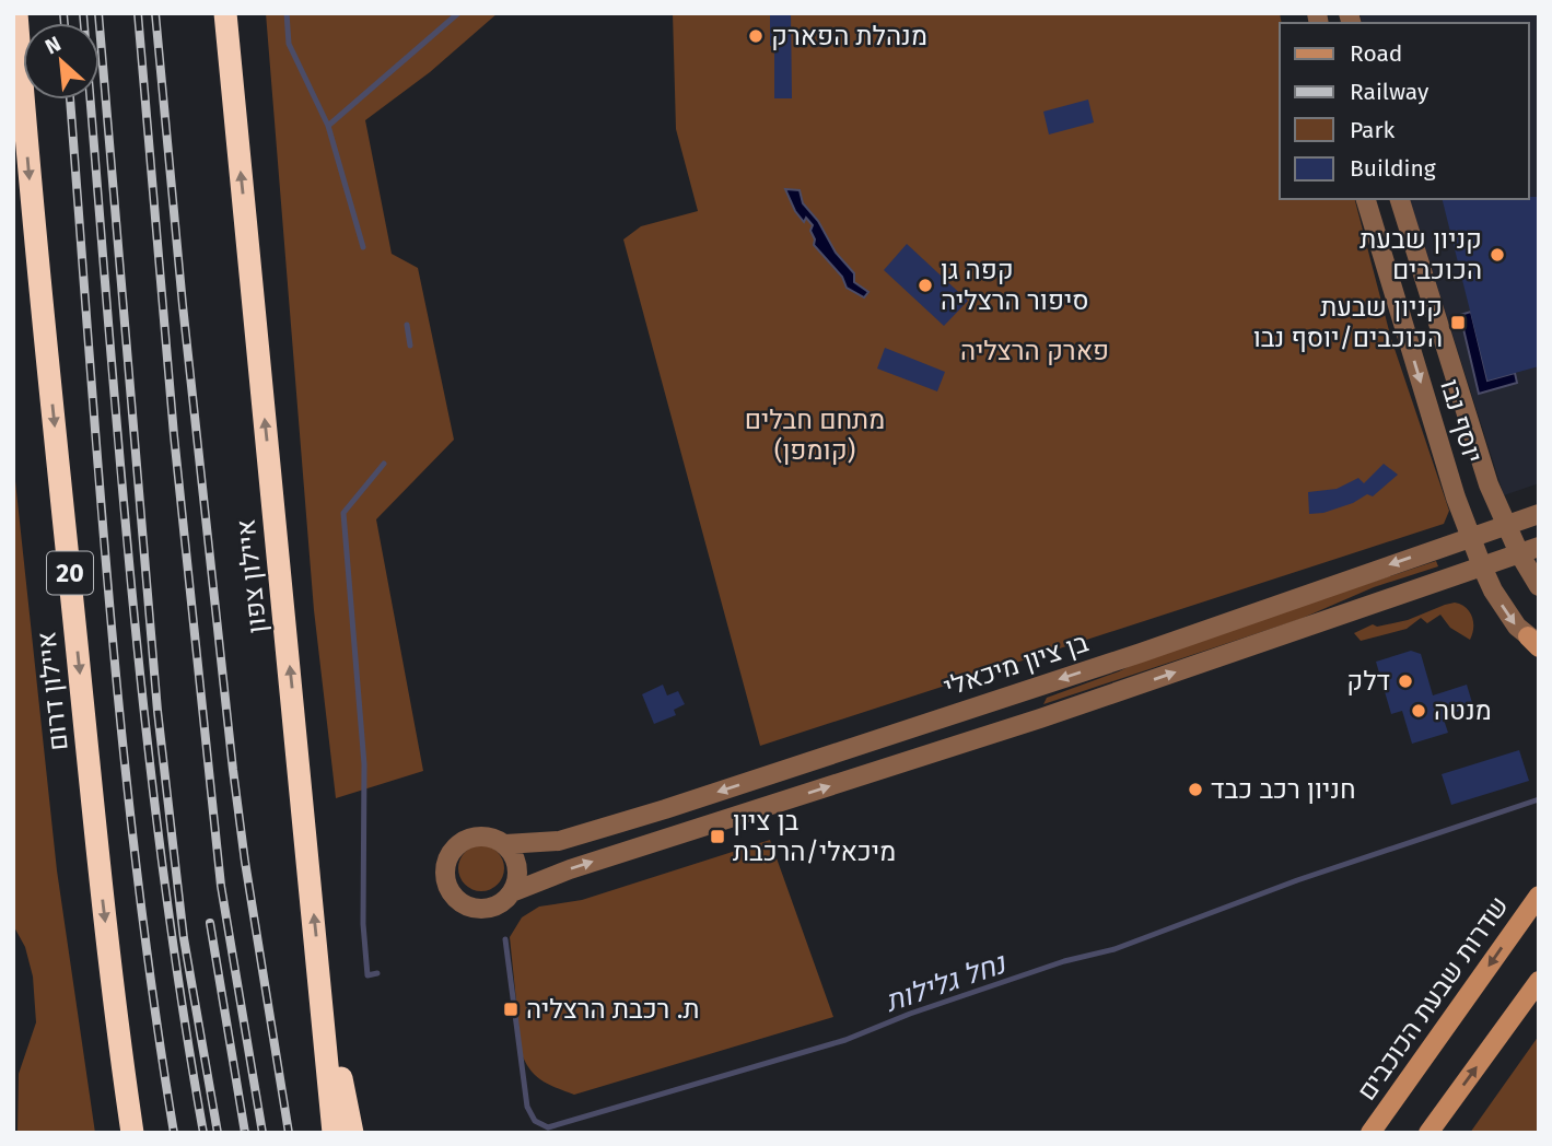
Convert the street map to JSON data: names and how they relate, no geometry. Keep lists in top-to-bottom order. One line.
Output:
{"streets":{"highway":["20","איילון צפון","איילון דרום"],"main road":["שדרות שבעת הכוכבים"],"street":["יוסף נבו","בן ציון מיכאלי"]},"crossings":[["יוסף נבו","בן ציון מיכאלי"]],"one_way":["איילון צפון","איילון דרום"],"water":["נחל גלילות"],"parks":["פארק הרצליה","מתחם חבלים (קומפן)"],"places":{"other":["מנהלת הפארק","קניון שבעת הכוכבים","קפה גן סיפור הרצליה","דלק","מנטה","חניון רכב כבד"],"transit":["קניון שבעת הכוכבים/יוסף נבו","בן ציון מיכאלי/הרכבת","ת. רכבת הרצליה"]},"legend":["Road","Railway","Park","Building"],"north":"top left"}
